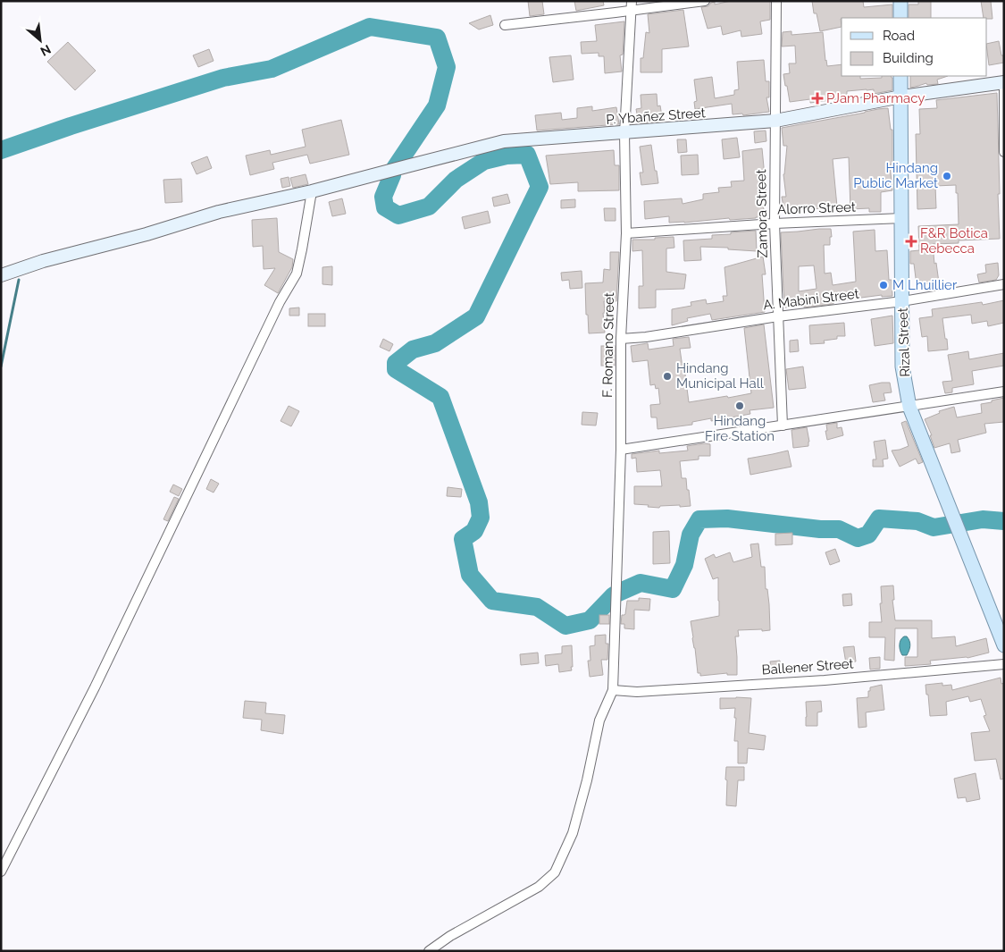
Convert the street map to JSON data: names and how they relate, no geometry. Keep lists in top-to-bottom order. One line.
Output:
{"streets":{"main road":["Rizal Street"],"street":["P. Ybañez Street","Alorro Street","Zamora Street","A. Mabini Street","F. Romano Street","Ballener Street"]},"crossings":[["P. Ybañez Street","Zamora Street"],["P. Ybañez Street","Rizal Street"],["P. Ybañez Street","F. Romano Street"],["Alorro Street","Zamora Street"],["Alorro Street","Rizal Street"],["Alorro Street","F. Romano Street"],["Zamora Street","A. Mabini Street"],["A. Mabini Street","Rizal Street"],["A. Mabini Street","F. Romano Street"],["F. Romano Street","Ballener Street"]],"places":{"health":["PJam Pharmacy","F&R Botica Rebecca"],"other":["Hindang Public Market","M Lhuillier","Hindang Municipal Hall","Hindang Fire Station"]},"legend":["Road","Building"],"north":"bottom right"}
